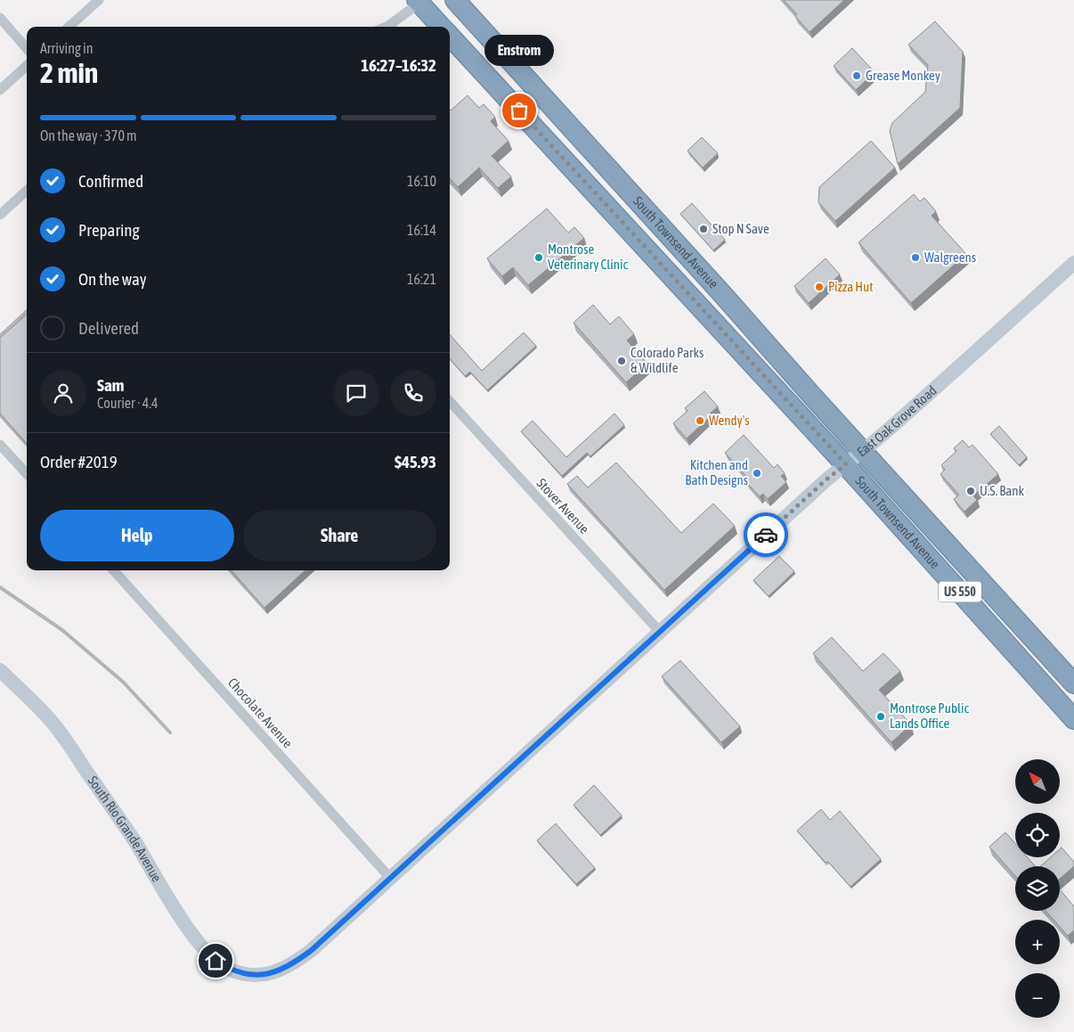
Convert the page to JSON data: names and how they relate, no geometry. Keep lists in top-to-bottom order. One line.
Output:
{"streets":{"highway":["South Townsend Avenue","US 550"],"street":["East Oak Grove Road","Stover Avenue","Chocolate Avenue","South Rio Grande Avenue"]},"crossings":[["South Townsend Avenue","East Oak Grove Road"],["East Oak Grove Road","Stover Avenue"],["East Oak Grove Road","Chocolate Avenue"],["East Oak Grove Road","South Rio Grande Avenue"]],"places":["Grease Monkey","Enstrom","Stop N Save","Montrose Veterinary Clinic","Walgreens","Pizza Hut","Colorado Parks & Wildlife","Wendy's","Kitchen and Bath Designs","U.S. Bank","Montrose Public Lands Office"],"north":"top left","page":{"heading":["2 min","Arriving in","16:27–16:32"],"panel":["Sam","Courier · 4.4","Order #2019","$45.93"],"bubble":"Enstrom","bar":"On the way · 370 m","list":[["Confirmed","16:10"],["Preparing","16:14"],["On the way","16:21"],"Delivered"],"buttons":["Help","Share"],"map_buttons":["+","−"]}}
